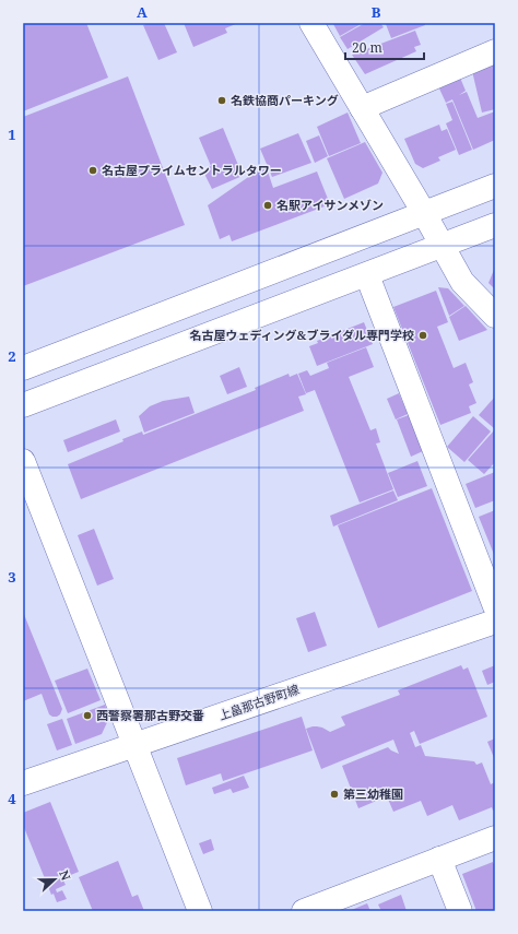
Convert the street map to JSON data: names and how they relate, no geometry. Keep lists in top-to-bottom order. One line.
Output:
{"streets":{"street":["上畠那古野町線"]},"places":["名鉄協商パーキング","名古屋プライムセントラルタワー","名駅アイサンメゾン","名古屋ウェディング&ブライダル専門学校","西警察署那古野交番","第三幼稚園"],"scale_bar":"20 m","north":"right","grid":{"columns":["A","B"],"rows":["1","2","3","4"]}}
